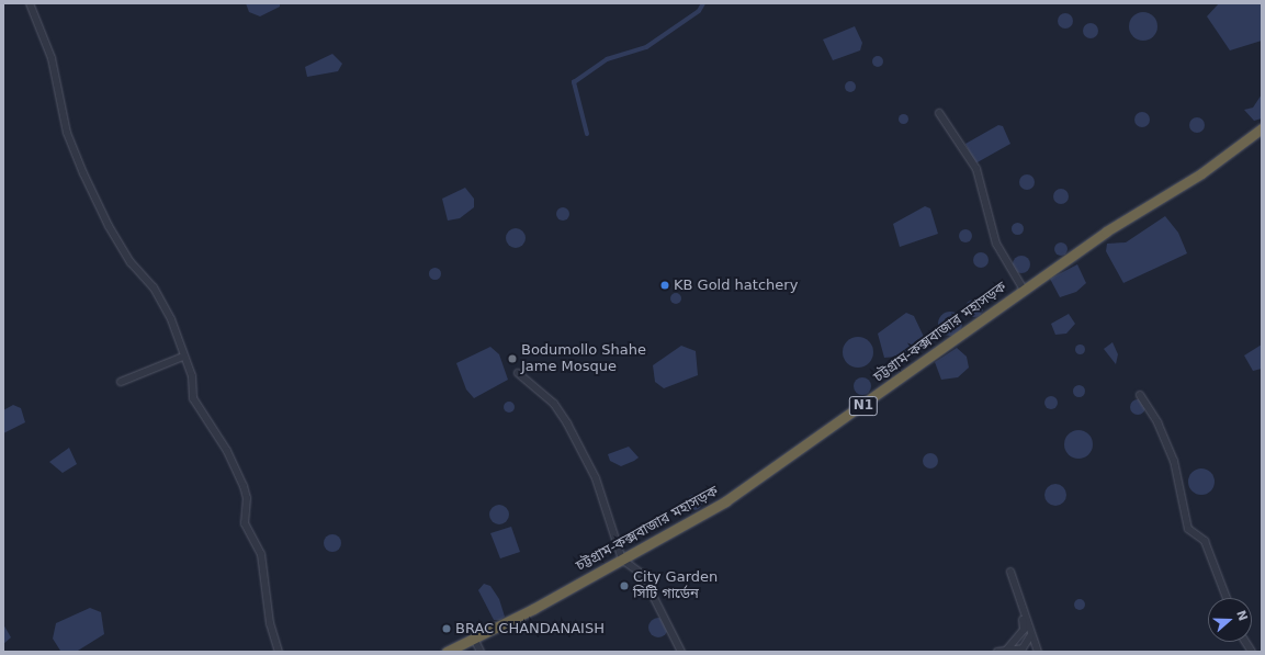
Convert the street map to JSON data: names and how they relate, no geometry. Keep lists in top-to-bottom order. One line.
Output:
{"streets":{"highway":["চট্টগ্রাম-কক্সবাজার মহাসড়ক","N1"]},"places":["KB Gold hatchery","Bodumollo Shahe Jame Mosque","City Garden সিটি গার্ডেন","BRAC CHANDANAISH"],"north":"right"}
